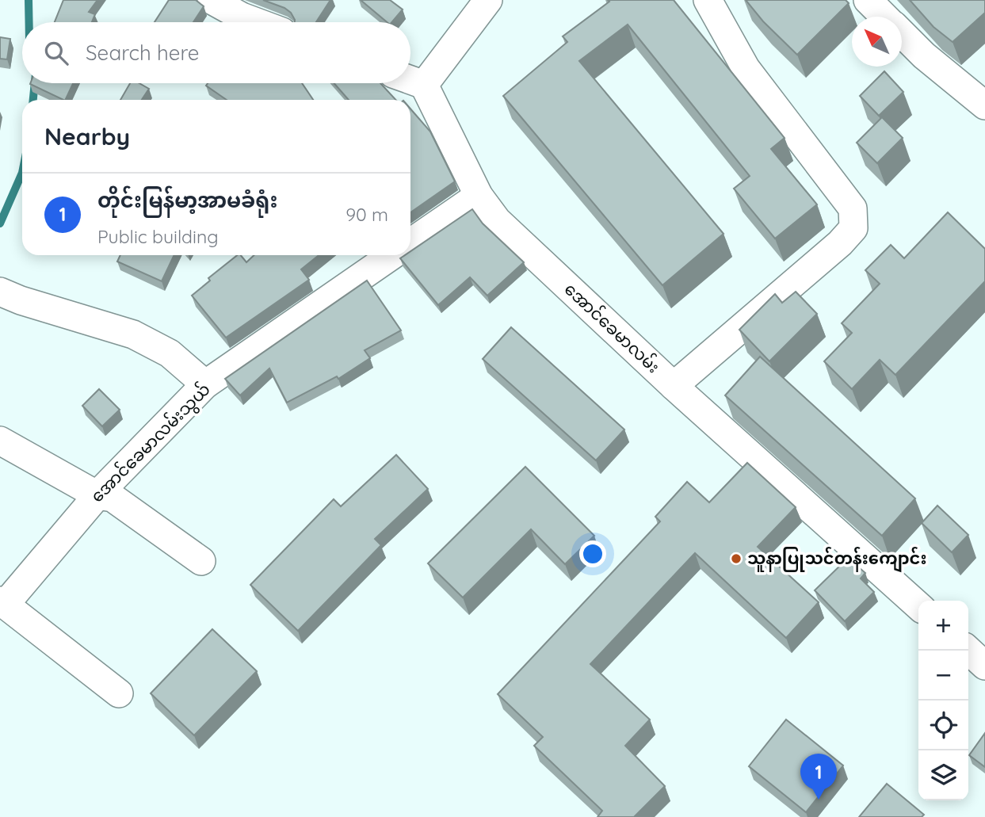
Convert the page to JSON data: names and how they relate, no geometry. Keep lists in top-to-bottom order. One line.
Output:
{"streets":{"street":["အောင်ခေမာလမ်း","အောင်ခေမာလမ်းသွယ်"]},"places":["သူနာပြုသင်တန်းကျောင်း"],"north":"top left","page":{"search":"Search here","heading":"Nearby","list":[{"mark":"1","name":"တိုင်းမြန်မာ့အာမခံရုံး","note":"Public building","value":"90 m"}],"map_buttons":["+","−"],"pins":"1"}}
